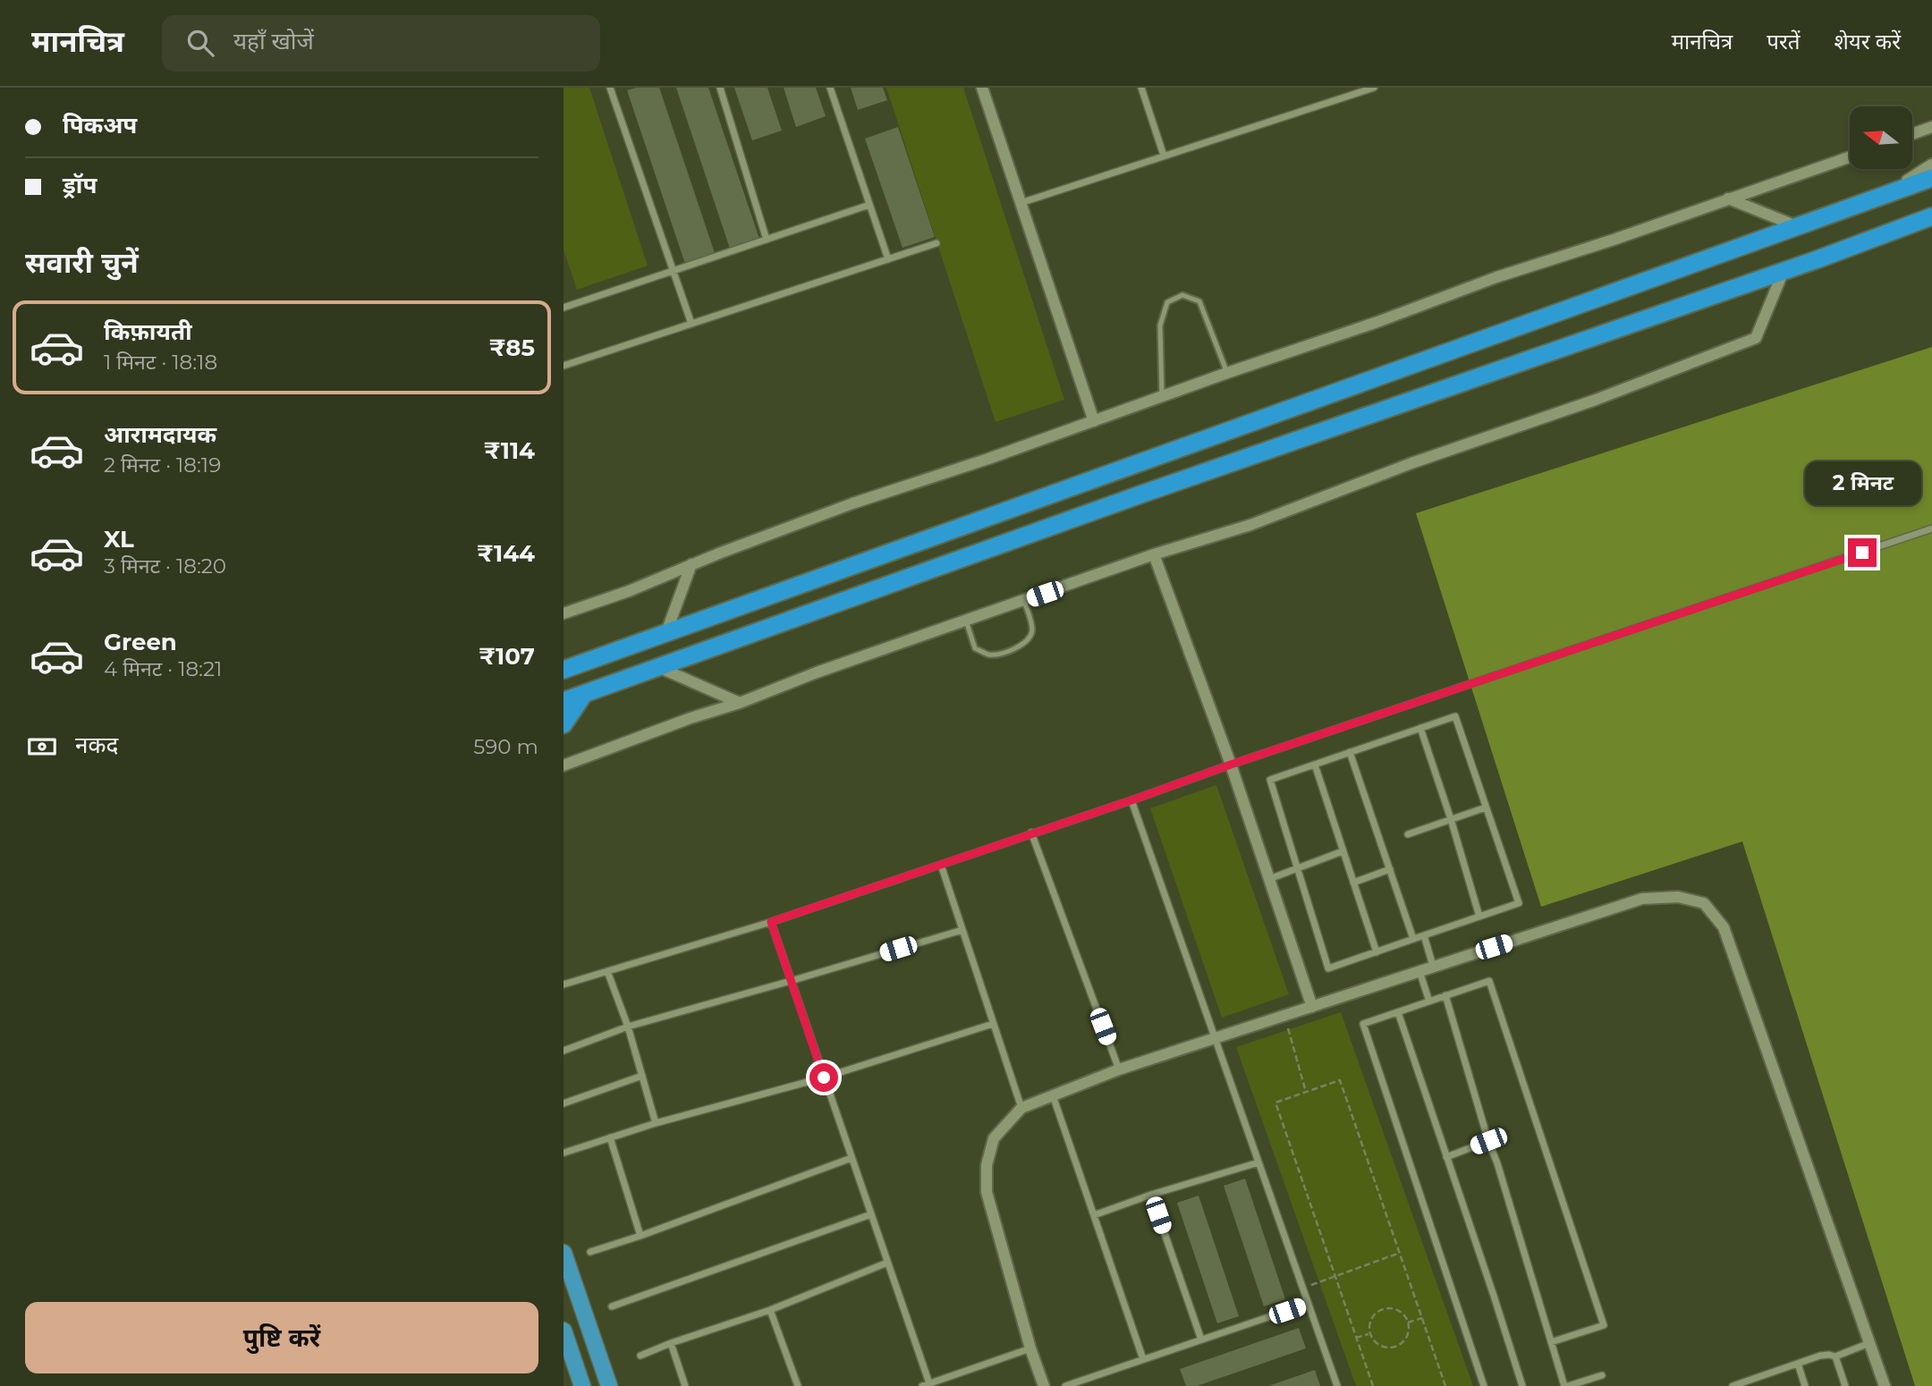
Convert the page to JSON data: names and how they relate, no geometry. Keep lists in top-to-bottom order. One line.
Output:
{"north":"left","page":{"header":"मानचित्र","search":"यहाँ खोजें","nav":["मानचित्र","परतें","शेयर करें"],"banner":["पिकअप","ड्रॉप"],"heading":"सवारी चुनें","list":[{"name":"किफ़ायती","note":"1 मिनट · 18:18","value":"₹85"},{"name":"आरामदायक","note":"2 मिनट · 18:19","value":"₹114"},{"name":"XL","note":"3 मिनट · 18:20","value":"₹144"},{"name":"Green","note":"4 मिनट · 18:21","value":"₹107"}],"bubble":"2 मिनट","pay":["नकद","590 m"],"buttons":"पुष्टि करें"}}
